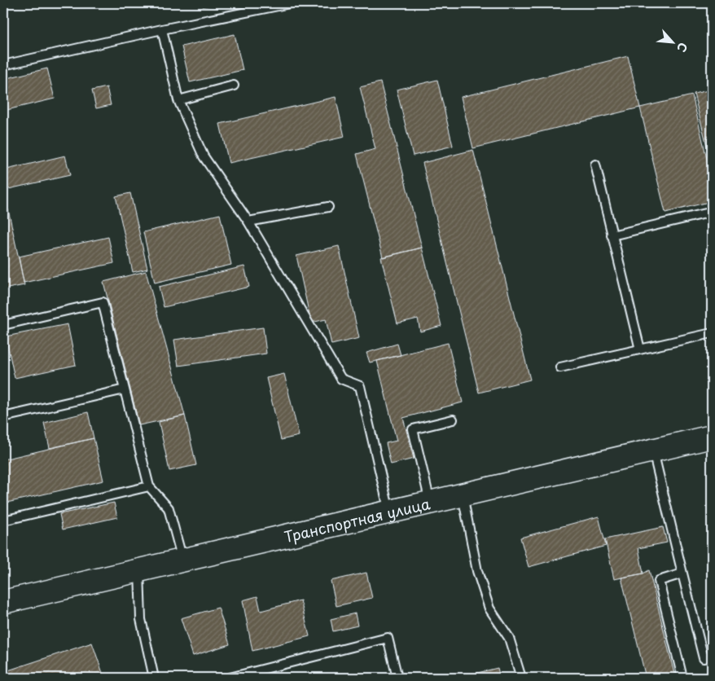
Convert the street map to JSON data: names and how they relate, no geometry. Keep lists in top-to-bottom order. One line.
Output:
{"streets":{"main road":["Транспортная улица"]},"north":"bottom right"}
